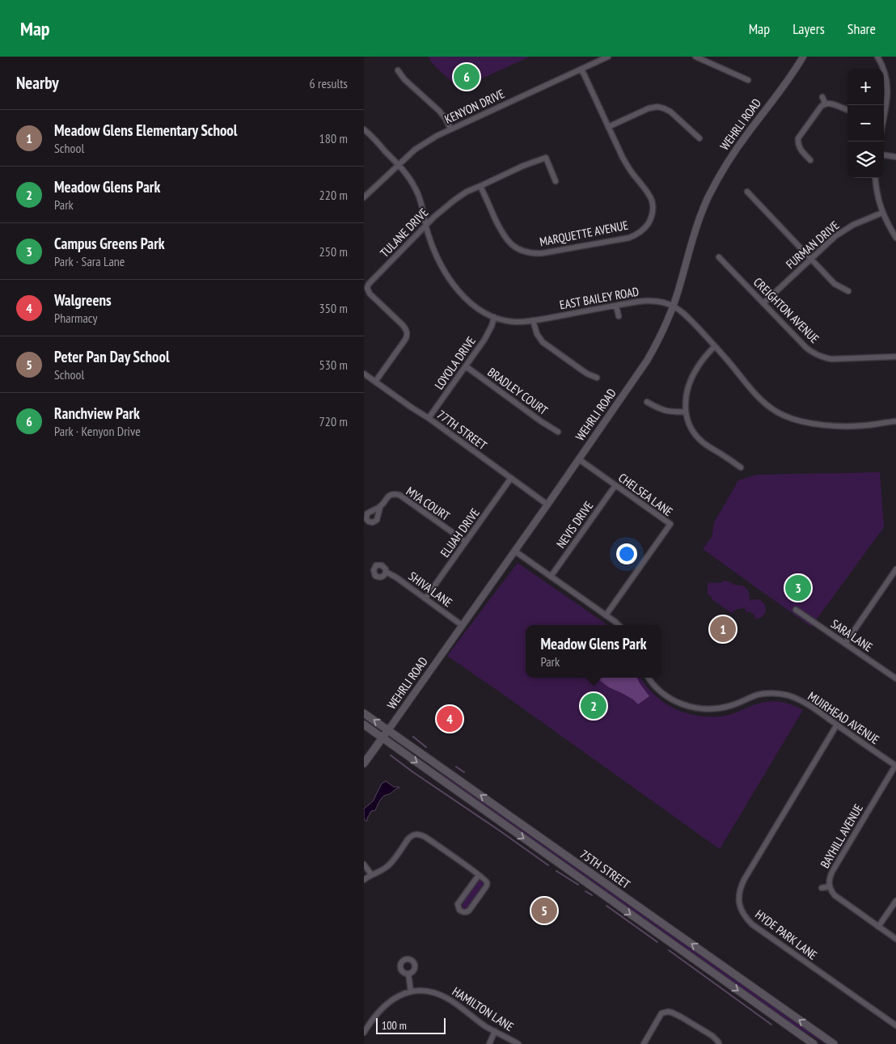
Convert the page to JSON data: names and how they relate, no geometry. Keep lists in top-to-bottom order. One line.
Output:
{"streets":{"main road":["WEHRLI ROAD","75TH STREET"],"street":["KENYON DRIVE","TULANE DRIVE","MARQUETTE AVENUE","FURMAN DRIVE","EAST BAILEY ROAD","CREIGHTON AVENUE","LOYOLA DRIVE","BRADLEY COURT","77TH STREET","CHELSEA LANE","MYA COURT","NEVIS DRIVE","ELIJAH DRIVE","SHIVA LANE","SARA LANE","MUIRHEAD AVENUE","BAYHILL AVENUE","HYDE PARK LANE","HAMILTON LANE"]},"crossings":[["KENYON DRIVE","MARQUETTE AVENUE"],["KENYON DRIVE","EAST BAILEY ROAD"],["WEHRLI ROAD","EAST BAILEY ROAD"],["WEHRLI ROAD","77TH STREET"],["WEHRLI ROAD","CHELSEA LANE"],["WEHRLI ROAD","SHIVA LANE"],["WEHRLI ROAD","75TH STREET"],["TULANE DRIVE","MARQUETTE AVENUE"],["TULANE DRIVE","EAST BAILEY ROAD"],["TULANE DRIVE","77TH STREET"],["FURMAN DRIVE","CREIGHTON AVENUE"],["EAST BAILEY ROAD","LOYOLA DRIVE"],["LOYOLA DRIVE","BRADLEY COURT"],["LOYOLA DRIVE","77TH STREET"],["77TH STREET","ELIJAH DRIVE"],["CHELSEA LANE","NEVIS DRIVE"],["MYA COURT","ELIJAH DRIVE"],["ELIJAH DRIVE","SHIVA LANE"],["MUIRHEAD AVENUE","BAYHILL AVENUE"],["MUIRHEAD AVENUE","HYDE PARK LANE"]],"scale_bar":"100 m","page":{"header":"Map","nav":["Map","Layers","Share"],"heading":["Nearby","6 results"],"pins":["6","3","1","2","4","5"],"map_buttons":["+","−"],"list":[{"mark":"1","name":"Meadow Glens Elementary School","note":"School","value":"180 m"},{"mark":"2","name":"Meadow Glens Park","note":"Park","value":"220 m"},{"mark":"3","name":"Campus Greens Park","note":"Park · Sara Lane","value":"250 m"},{"mark":"4","name":"Walgreens","note":"Pharmacy","value":"350 m"},{"mark":"5","name":"Peter Pan Day School","note":"School","value":"530 m"},{"mark":"6","name":"Ranchview Park","note":"Park · Kenyon Drive","value":"720 m"}],"popup":["Meadow Glens Park","Park"],"scale":"100 m"}}
